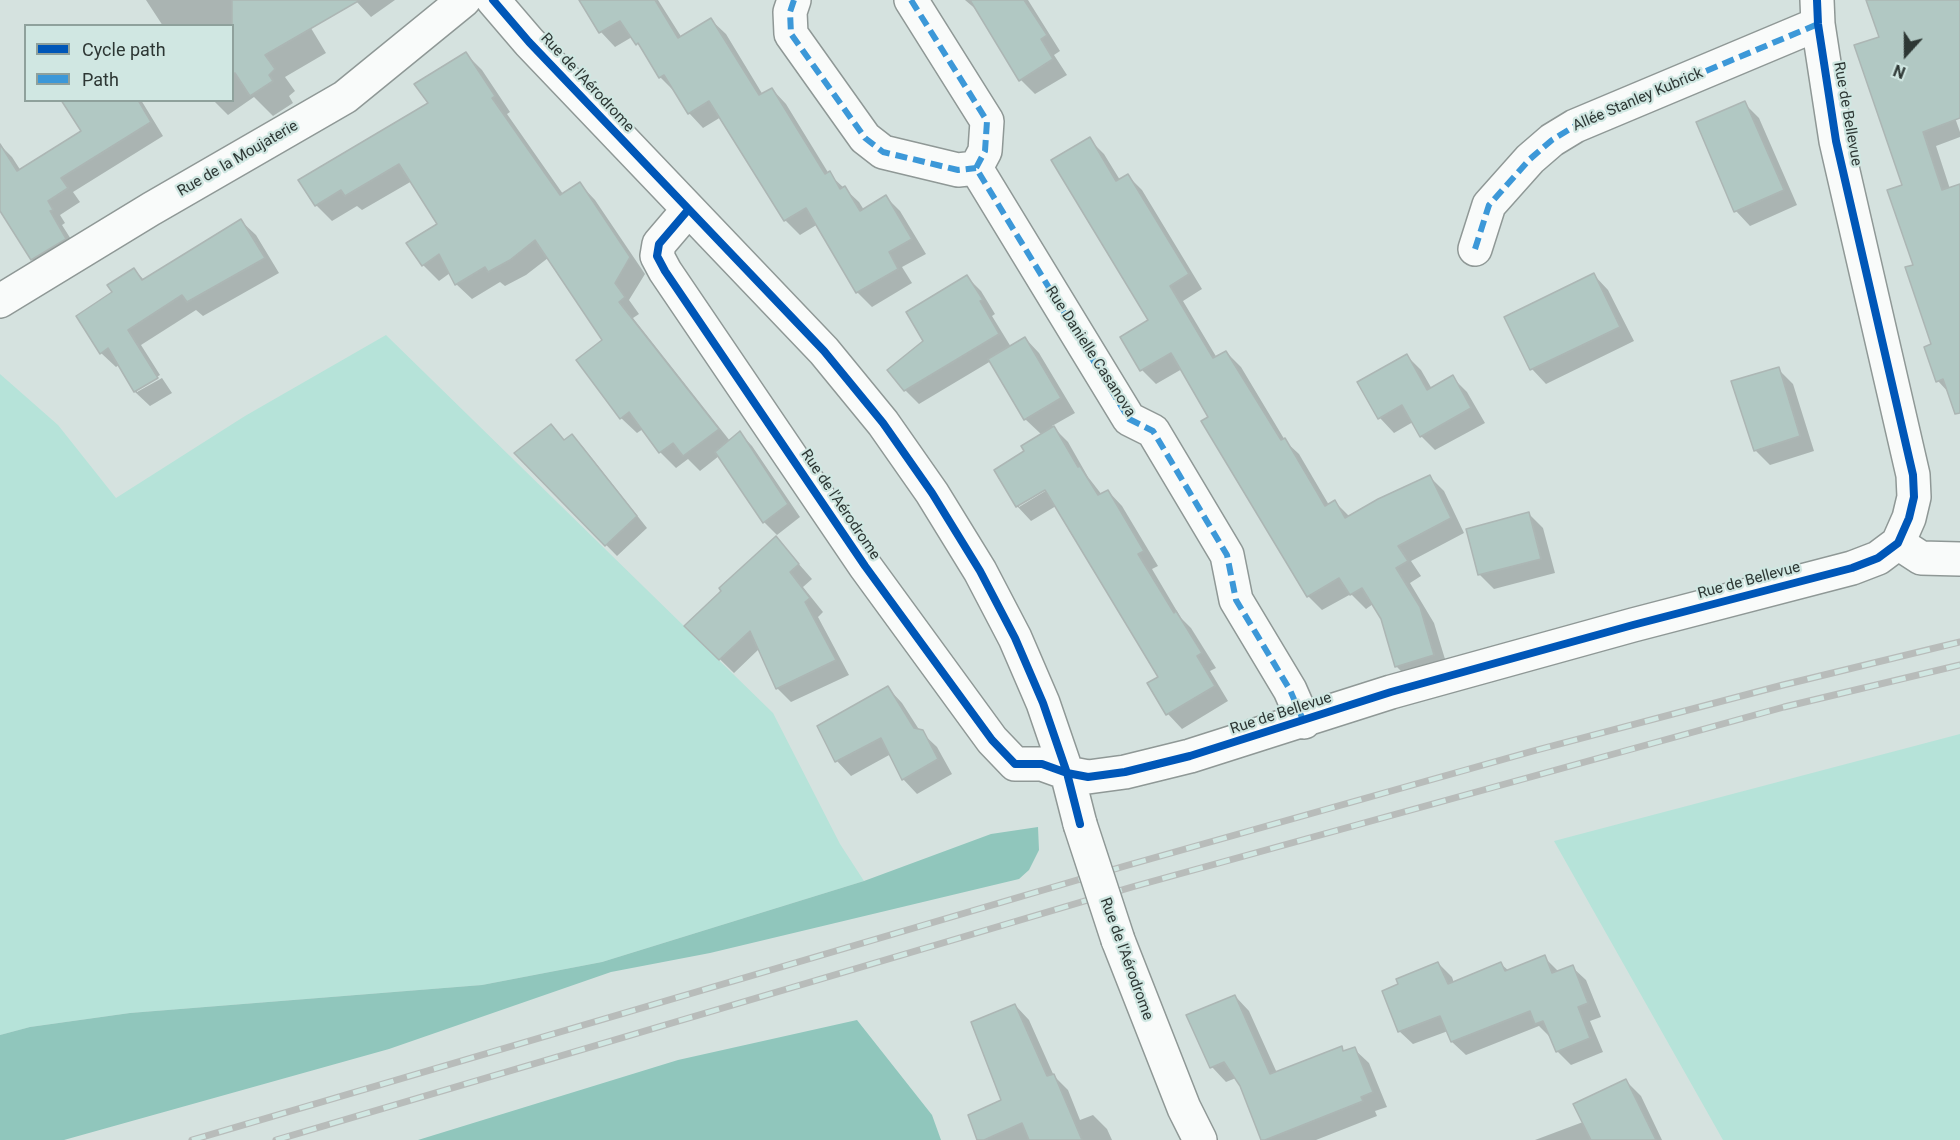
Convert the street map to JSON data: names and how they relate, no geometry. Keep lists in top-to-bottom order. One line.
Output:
{"streets":{"street":["Rue de l'Aérodrome","Allée Stanley Kubrick","Rue de Bellevue","Rue de la Moujaterie","Rue Danielle Casanova"]},"crossings":[["Rue de l'Aérodrome","Rue de Bellevue"],["Allée Stanley Kubrick","Rue de Bellevue"],["Rue de Bellevue","Rue Danielle Casanova"]],"legend":["Cycle path","Path"],"north":"bottom"}
